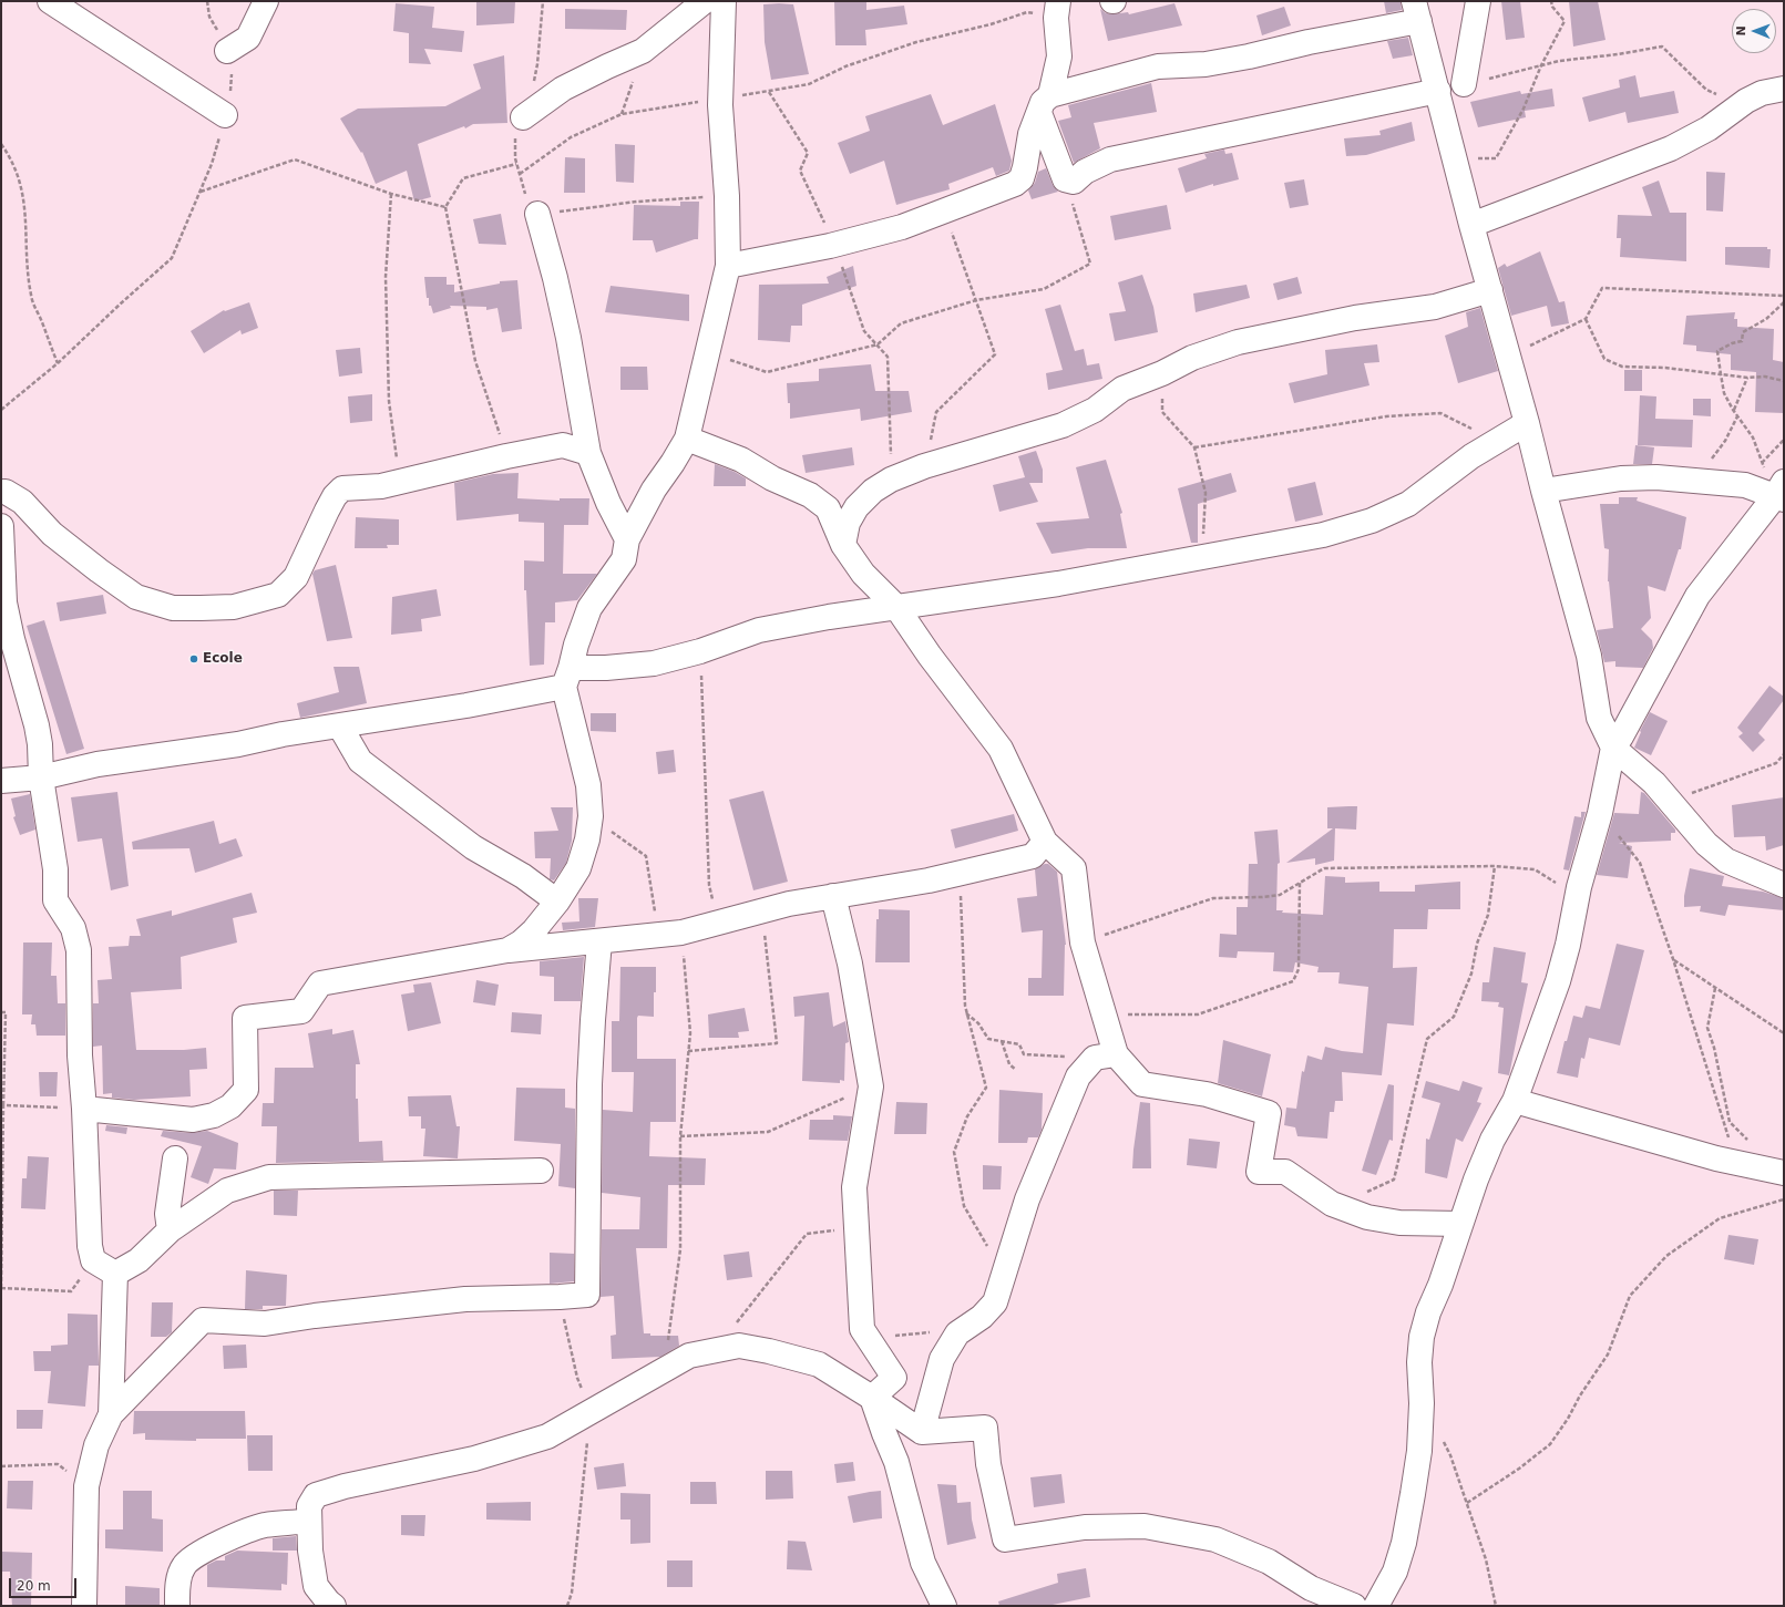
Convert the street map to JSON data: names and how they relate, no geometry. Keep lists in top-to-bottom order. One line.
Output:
{"places":["Ecole"],"scale_bar":"20 m","north":"left"}
